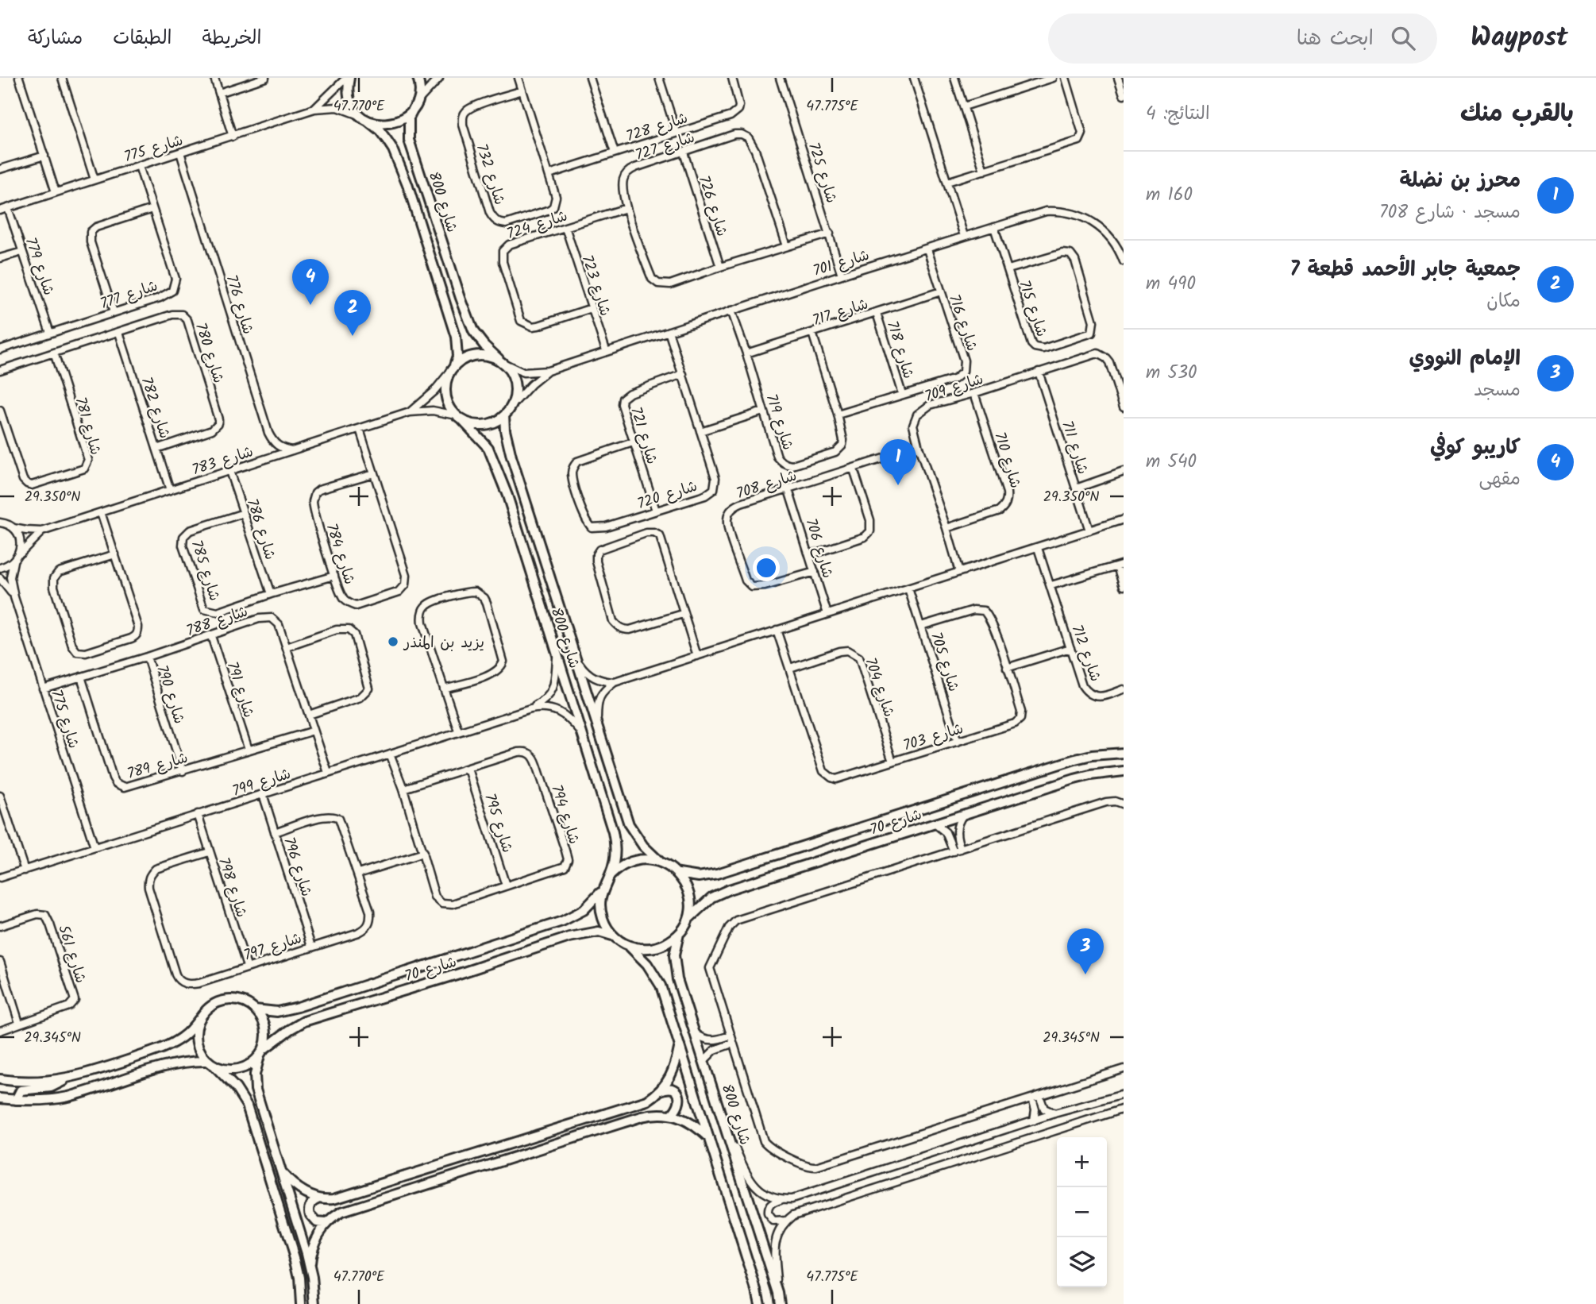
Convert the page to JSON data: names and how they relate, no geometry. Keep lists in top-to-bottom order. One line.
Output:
{"streets":{"main road":["شارع 800","شارع 70"],"street":["شارع 728","شارع 727","شارع 775","شارع 725","شارع 732","شارع 726","شارع 724","شارع 701","شارع 779","شارع 723","شارع 777","شارع 776","شارع 715","شارع 717","شارع 716","شارع 718","شارع 780","شارع 709","شارع 782","شارع 719","شارع 781","شارع 721","شارع 711","شارع 783","شارع 710","شارع 708","شارع 720","شارع 786","شارع 706","شارع 784","شارع 785","شارع 788","شارع 712","شارع 705","شارع 704","شارع 791","شارع 790","شارع 703","شارع 789","شارع 799","شارع 794","شارع 795","شارع 796","شارع 798","شارع 797","شارع 561"]},"crossings":[["شارع 728","شارع 732"],["شارع 727","شارع 725"],["شارع 727","شارع 726"],["شارع 727","شارع 724"],["شارع 775","شارع 800"],["شارع 775","شارع 779"],["شارع 775","شارع 777"],["شارع 775","شارع 776"],["شارع 775","شارع 783"],["شارع 775","شارع 788"],["شارع 775","شارع 799"],["شارع 725","شارع 701"],["شارع 800","شارع 701"],["شارع 800","شارع 783"],["شارع 800","شارع 799"],["شارع 800","شارع 70"],["شارع 724","شارع 723"],["شارع 701","شارع 723"],["شارع 701","شارع 715"],["شارع 701","شارع 716"],["شارع 701","شارع 719"],["شارع 701","شارع 783"],["شارع 701","شارع 720"],["شارع 779","شارع 777"],["شارع 776","شارع 783"],["شارع 717","شارع 716"],["شارع 717","شارع 718"],["شارع 717","شارع 719"],["شارع 716","شارع 718"],["شارع 716","شارع 719"],["شارع 780","شارع 782"],["شارع 780","شارع 781"],["شارع 709","شارع 711"],["شارع 709","شارع 710"],["شارع 709","شارع 708"],["شارع 782","شارع 783"],["شارع 721","شارع 720"],["شارع 783","شارع 786"],["شارع 783","شارع 784"],["شارع 708","شارع 706"],["شارع 786","شارع 785"],["شارع 784","شارع 785"],["شارع 788","شارع 791"],["شارع 788","شارع 790"],["شارع 788","شارع 789"],["شارع 788","شارع 799"],["شارع 705","شارع 703"],["شارع 704","شارع 703"],["شارع 791","شارع 789"],["شارع 790","شارع 789"],["شارع 799","شارع 794"],["شارع 799","شارع 796"],["شارع 799","شارع 798"],["شارع 794","شارع 795"],["شارع 796","شارع 797"],["شارع 798","شارع 797"]],"places":["يزيد بن المنذر"],"page":{"header":"Waypost","search":"ابحث هنا","nav":["الخريطة","الطبقات","مشاركة"],"heading":["بالقرب منك","النتائج: 4"],"list":[{"mark":"1","name":"محرز بن نضلة","note":"مسجد · شارع 708","value":"160 m"},{"mark":"2","name":"جمعية جابر الأحمد قطعة 7","note":"مكان","value":"490 m"},{"mark":"3","name":"الإمام النووي","note":"مسجد","value":"530 m"},{"mark":"4","name":"كاريبو كوفي","note":"مقهى","value":"540 m"}],"pins":["4","2","1","3"],"map_buttons":["+","−"]},"coordinates":["47.770°E","47.775°E","29.350°N","29.345°N"]}
